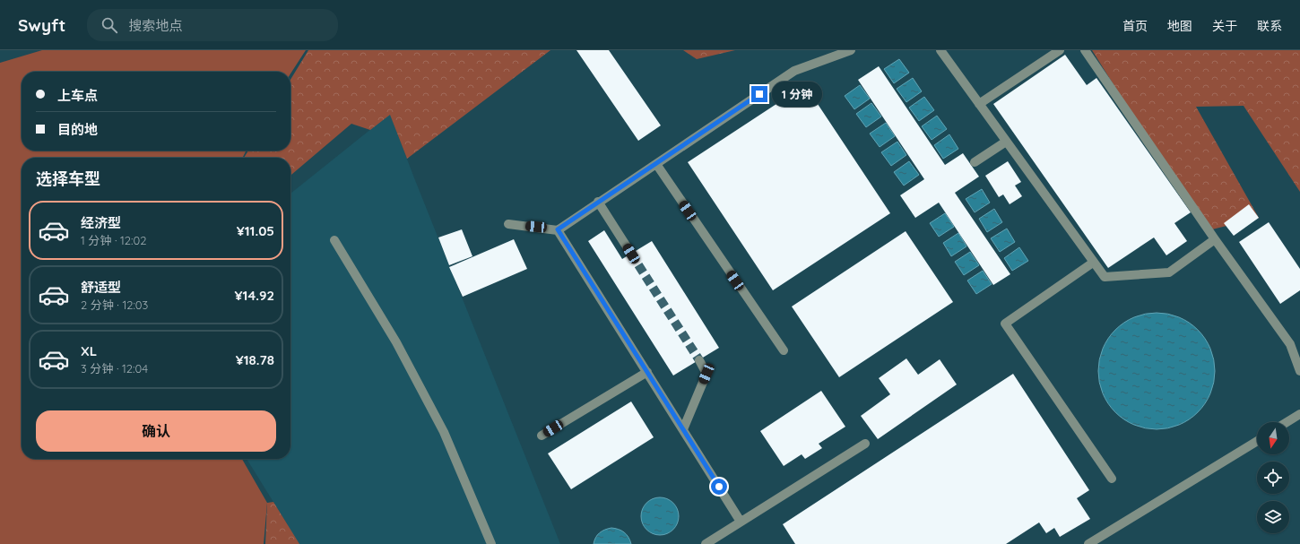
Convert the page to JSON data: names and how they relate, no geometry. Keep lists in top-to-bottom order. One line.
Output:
{"north":"bottom","page":{"header":"Swyft","search":"搜索地点","nav":["首页","地图","关于","联系"],"banner":["上车点","目的地"],"bubble":"1 分钟","heading":"选择车型","list":[{"name":"经济型","note":"1 分钟 · 12:02","value":"¥11.05"},{"name":"舒适型","note":"2 分钟 · 12:03","value":"¥14.92"},{"name":"XL","note":"3 分钟 · 12:04","value":"¥18.78"}],"buttons":"确认"}}
